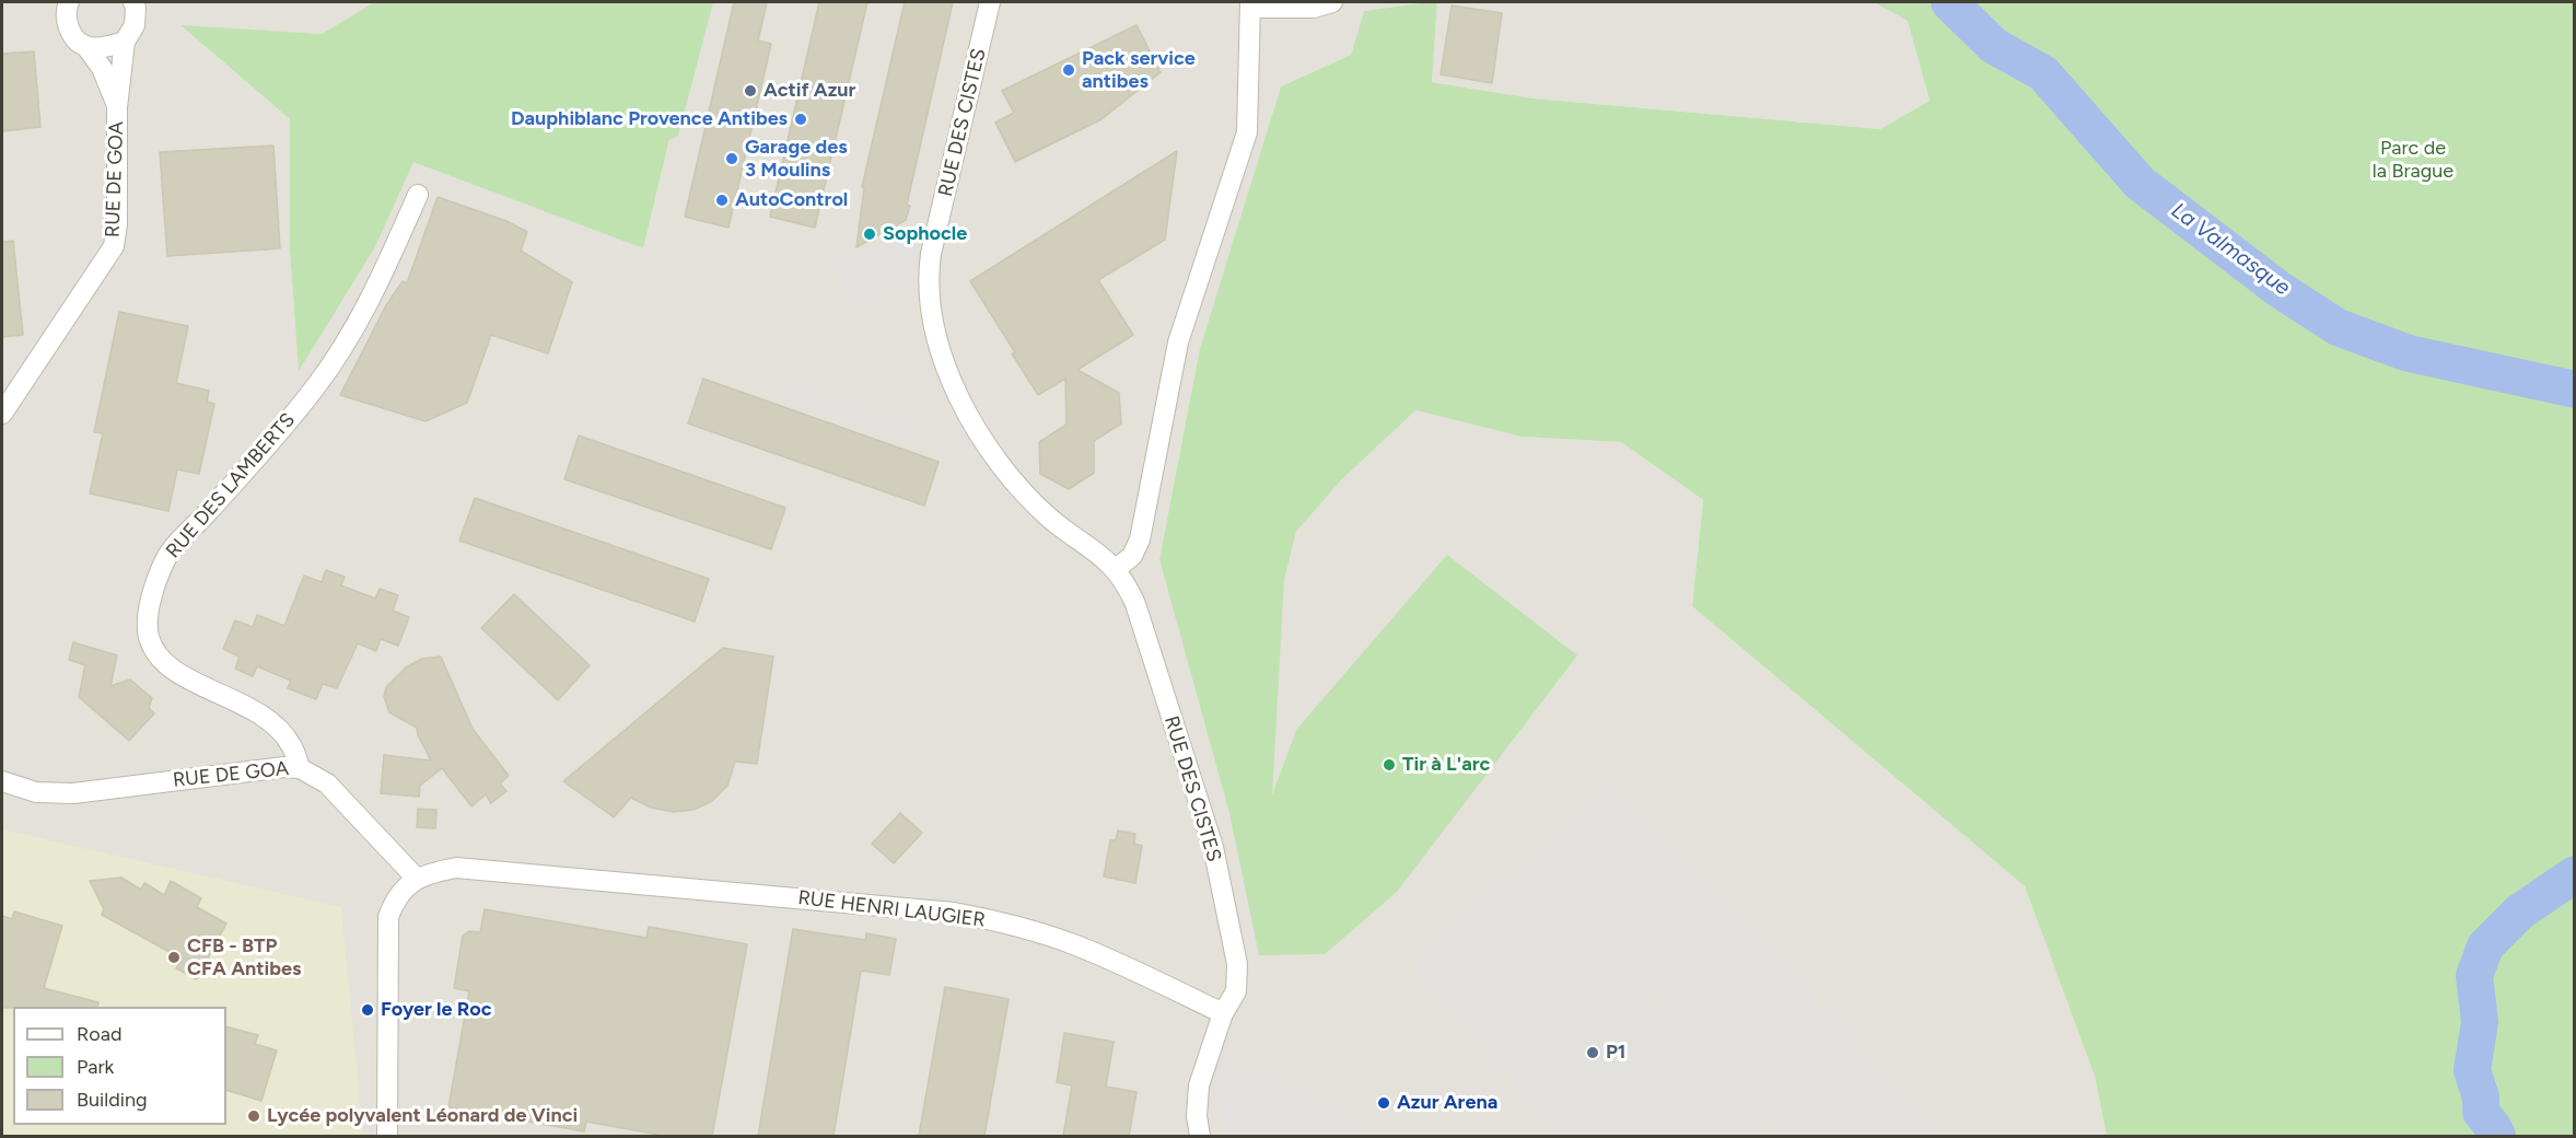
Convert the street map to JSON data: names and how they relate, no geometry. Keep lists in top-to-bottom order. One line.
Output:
{"streets":{"street":["RUE DES CISTES","RUE DE GOA","RUE DES LAMBERTS","RUE HENRI LAUGIER"]},"crossings":[["RUE DES CISTES","RUE HENRI LAUGIER"],["RUE DE GOA","RUE DES LAMBERTS"],["RUE DE GOA","RUE HENRI LAUGIER"]],"water":["La Valmasque"],"parks":["Parc de la Brague"],"places":["Pack service antibes","Actif Azur","Dauphiblanc Provence Antibes","Garage des 3 Moulins","AutoControl","Sophocle","Tir à L'arc","CFB - BTP CFA Antibes","Foyer le Roc","P1","Azur Arena","Lycée polyvalent Léonard de Vinci"],"legend":["Road","Park","Building"]}
